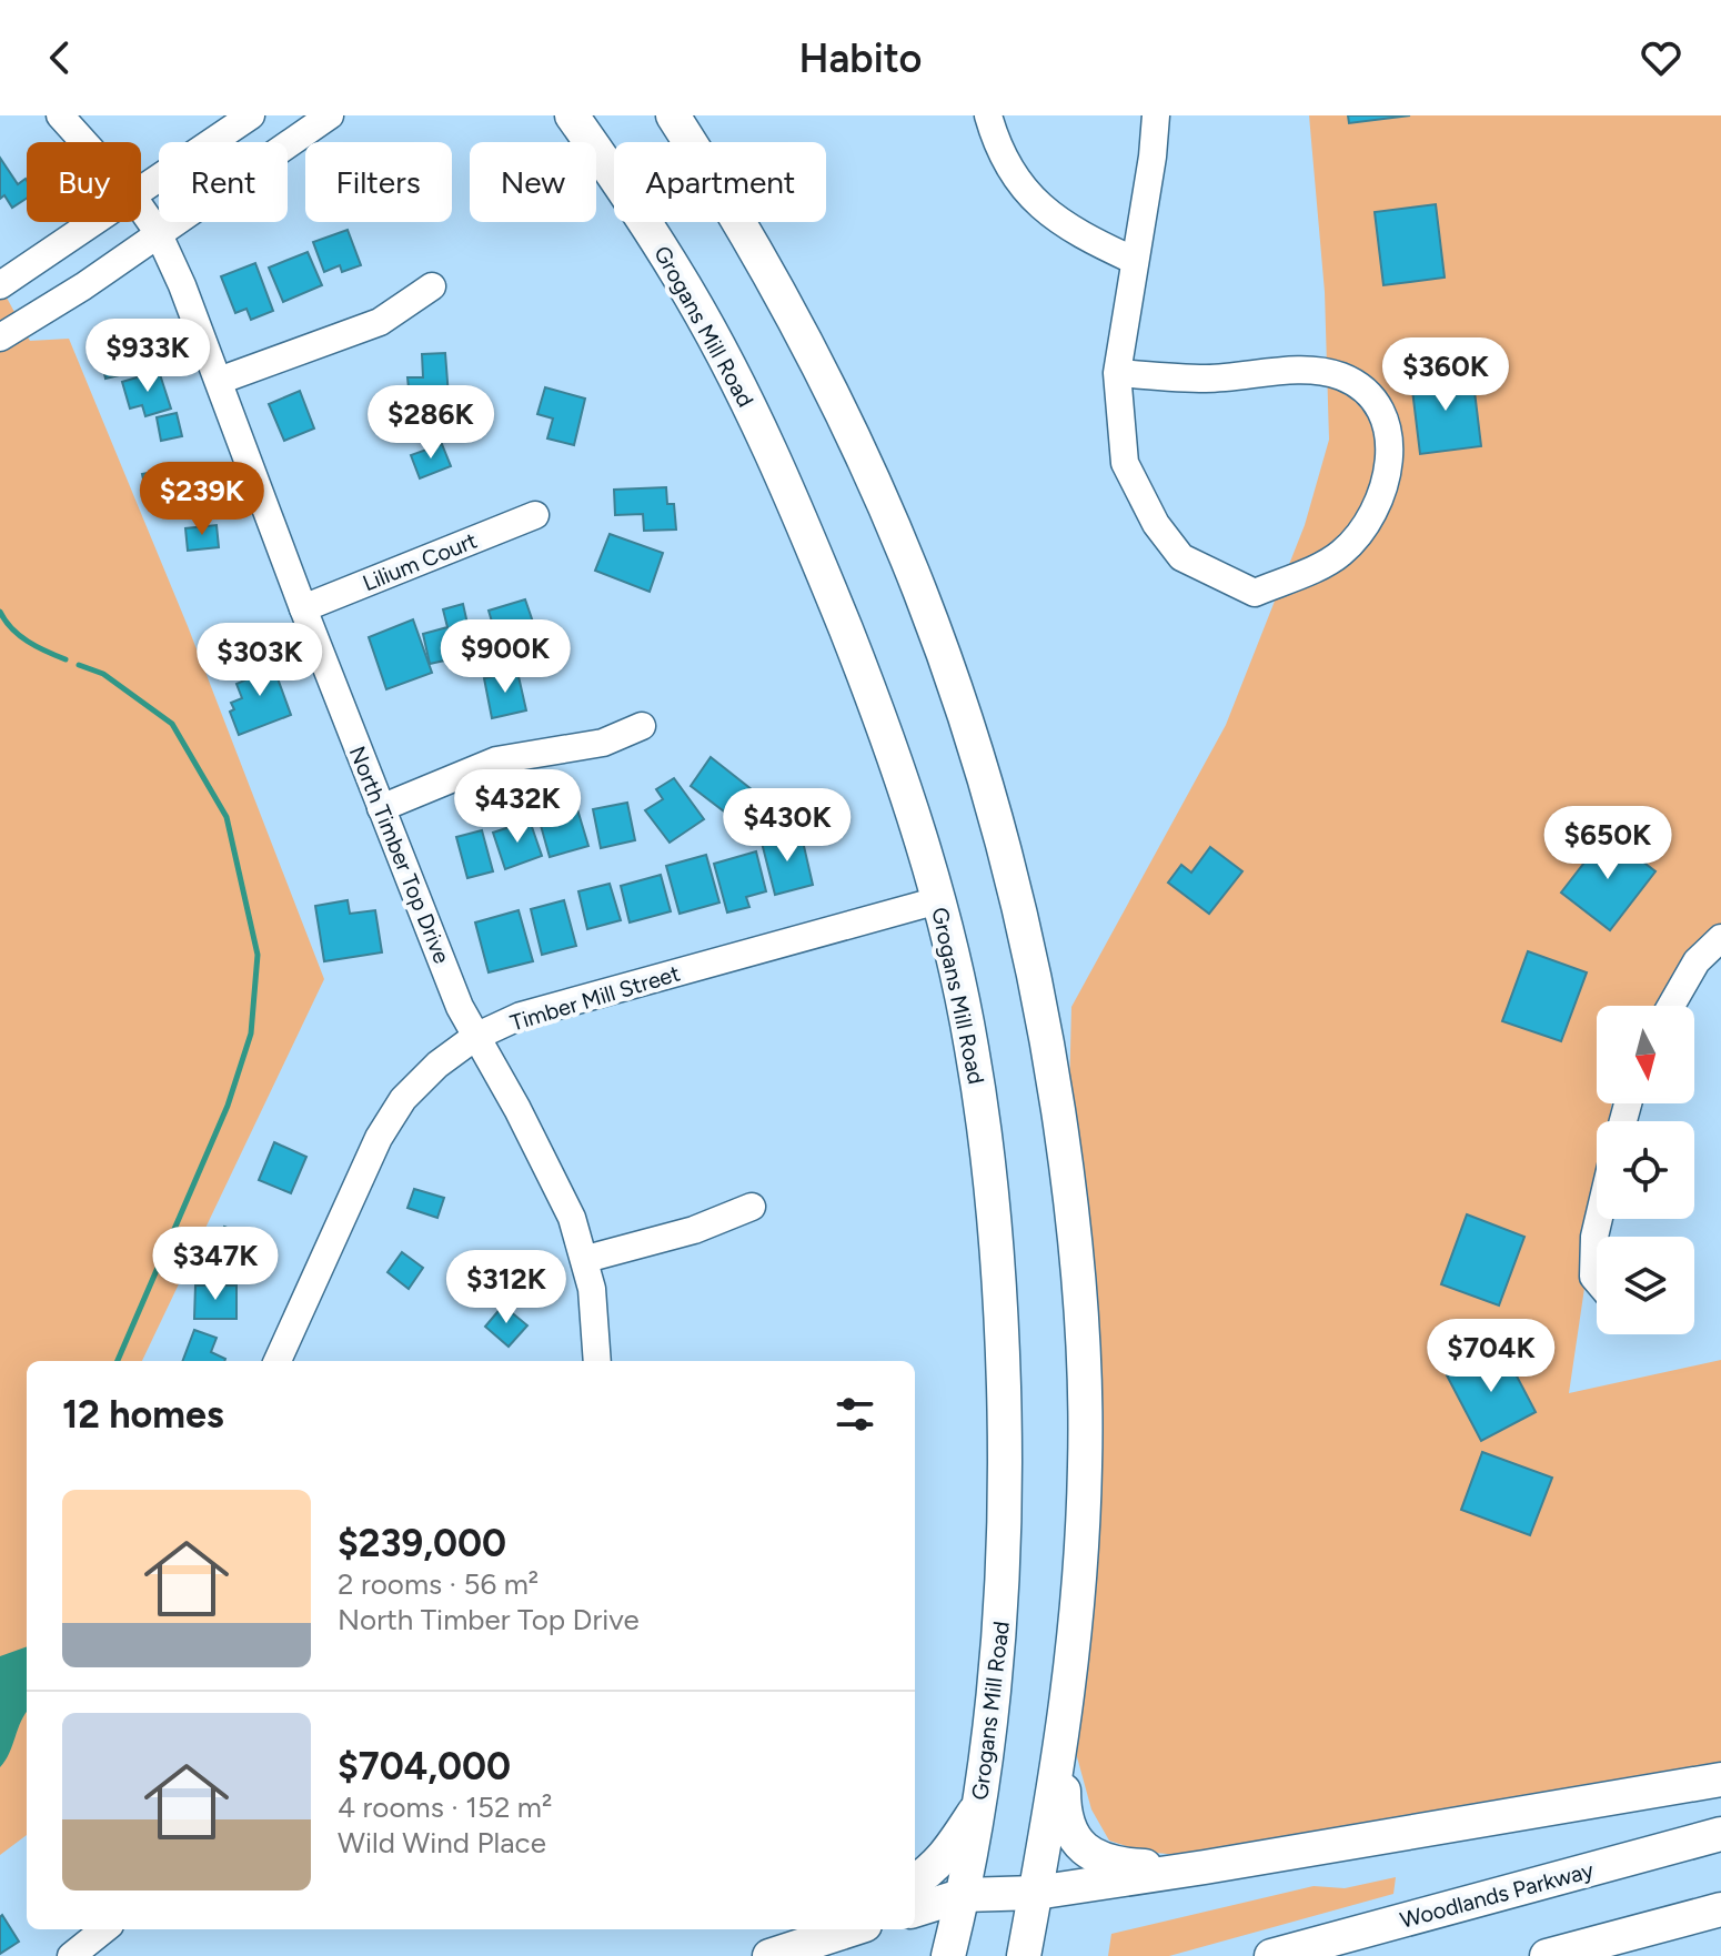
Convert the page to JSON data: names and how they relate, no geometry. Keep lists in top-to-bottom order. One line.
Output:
{"streets":{"main road":["Grogans Mill Road","Woodlands Parkway"],"street":["Lilium Court","North Timber Top Drive","Timber Mill Street"]},"crossings":[["Grogans Mill Road","Timber Mill Street"],["Lilium Court","North Timber Top Drive"],["North Timber Top Drive","Timber Mill Street"]],"north":"bottom","page":{"header":"Habito","chip":["Buy","Rent","Filters","New","Apartment"],"price":["$933K","$360K","$286K","$239K","$900K","$303K","$432K","$430K","$650K","$347K","$312K","$704K"],"heading":"12 homes","list":[{"name":"$239,000","note":"2 rooms · 56 m² · North Timber Top Drive"},{"name":"$704,000","note":"4 rooms · 152 m² · Wild Wind Place"}]}}
